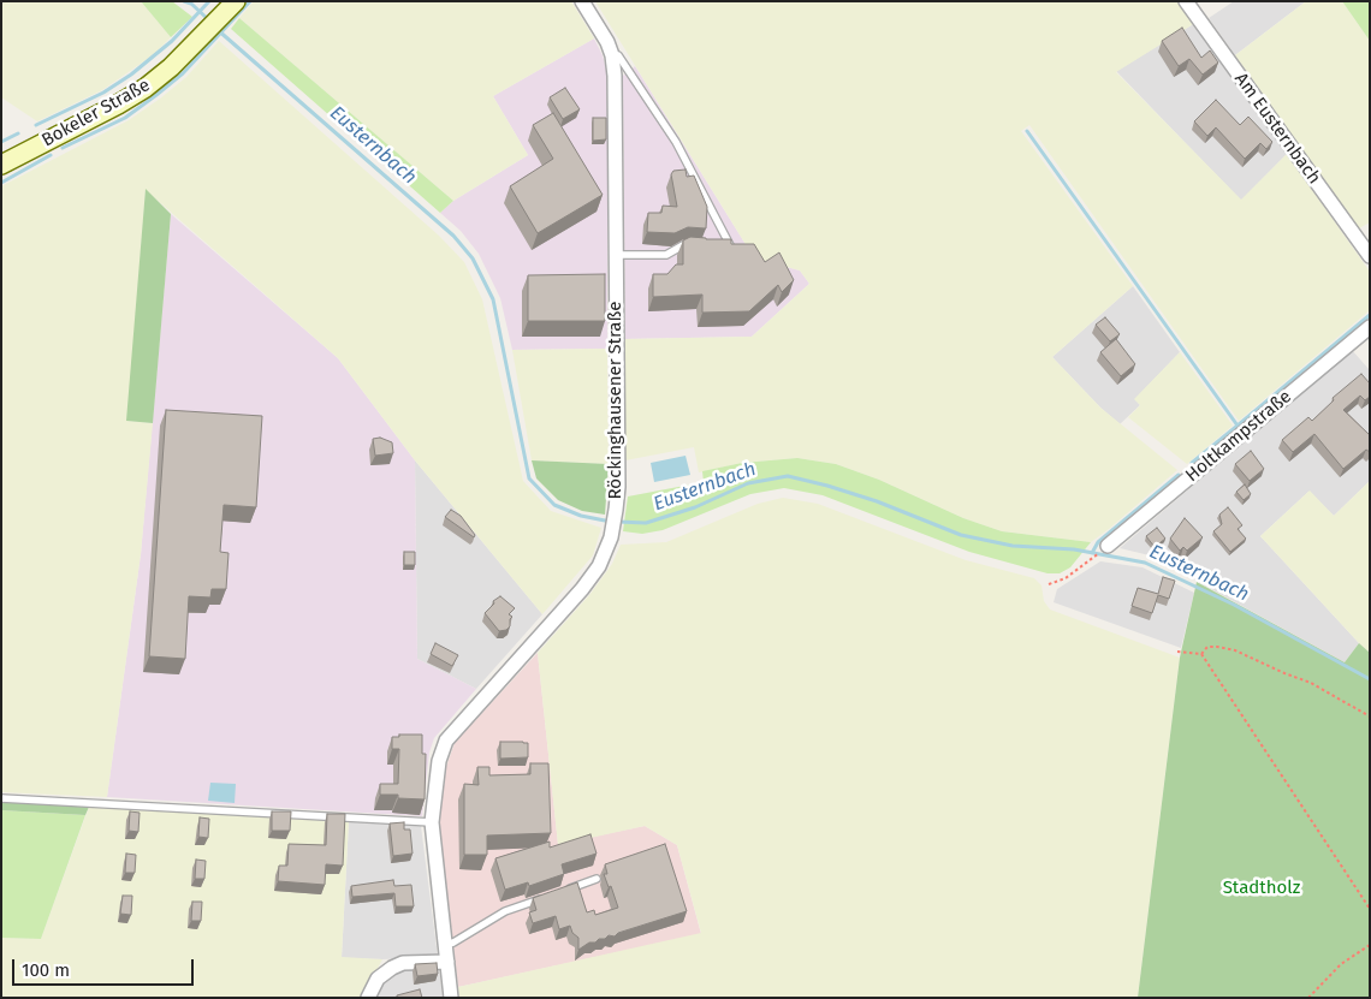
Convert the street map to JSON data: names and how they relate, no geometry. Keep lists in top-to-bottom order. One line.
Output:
{"streets":{"street":["Bokeler Straße","Am Eusternbach","Röckinghausener Straße","Holtkampstraße"]},"water":["Eusternbach"],"parks":["Stadtholz"],"scale_bar":"100 m"}
